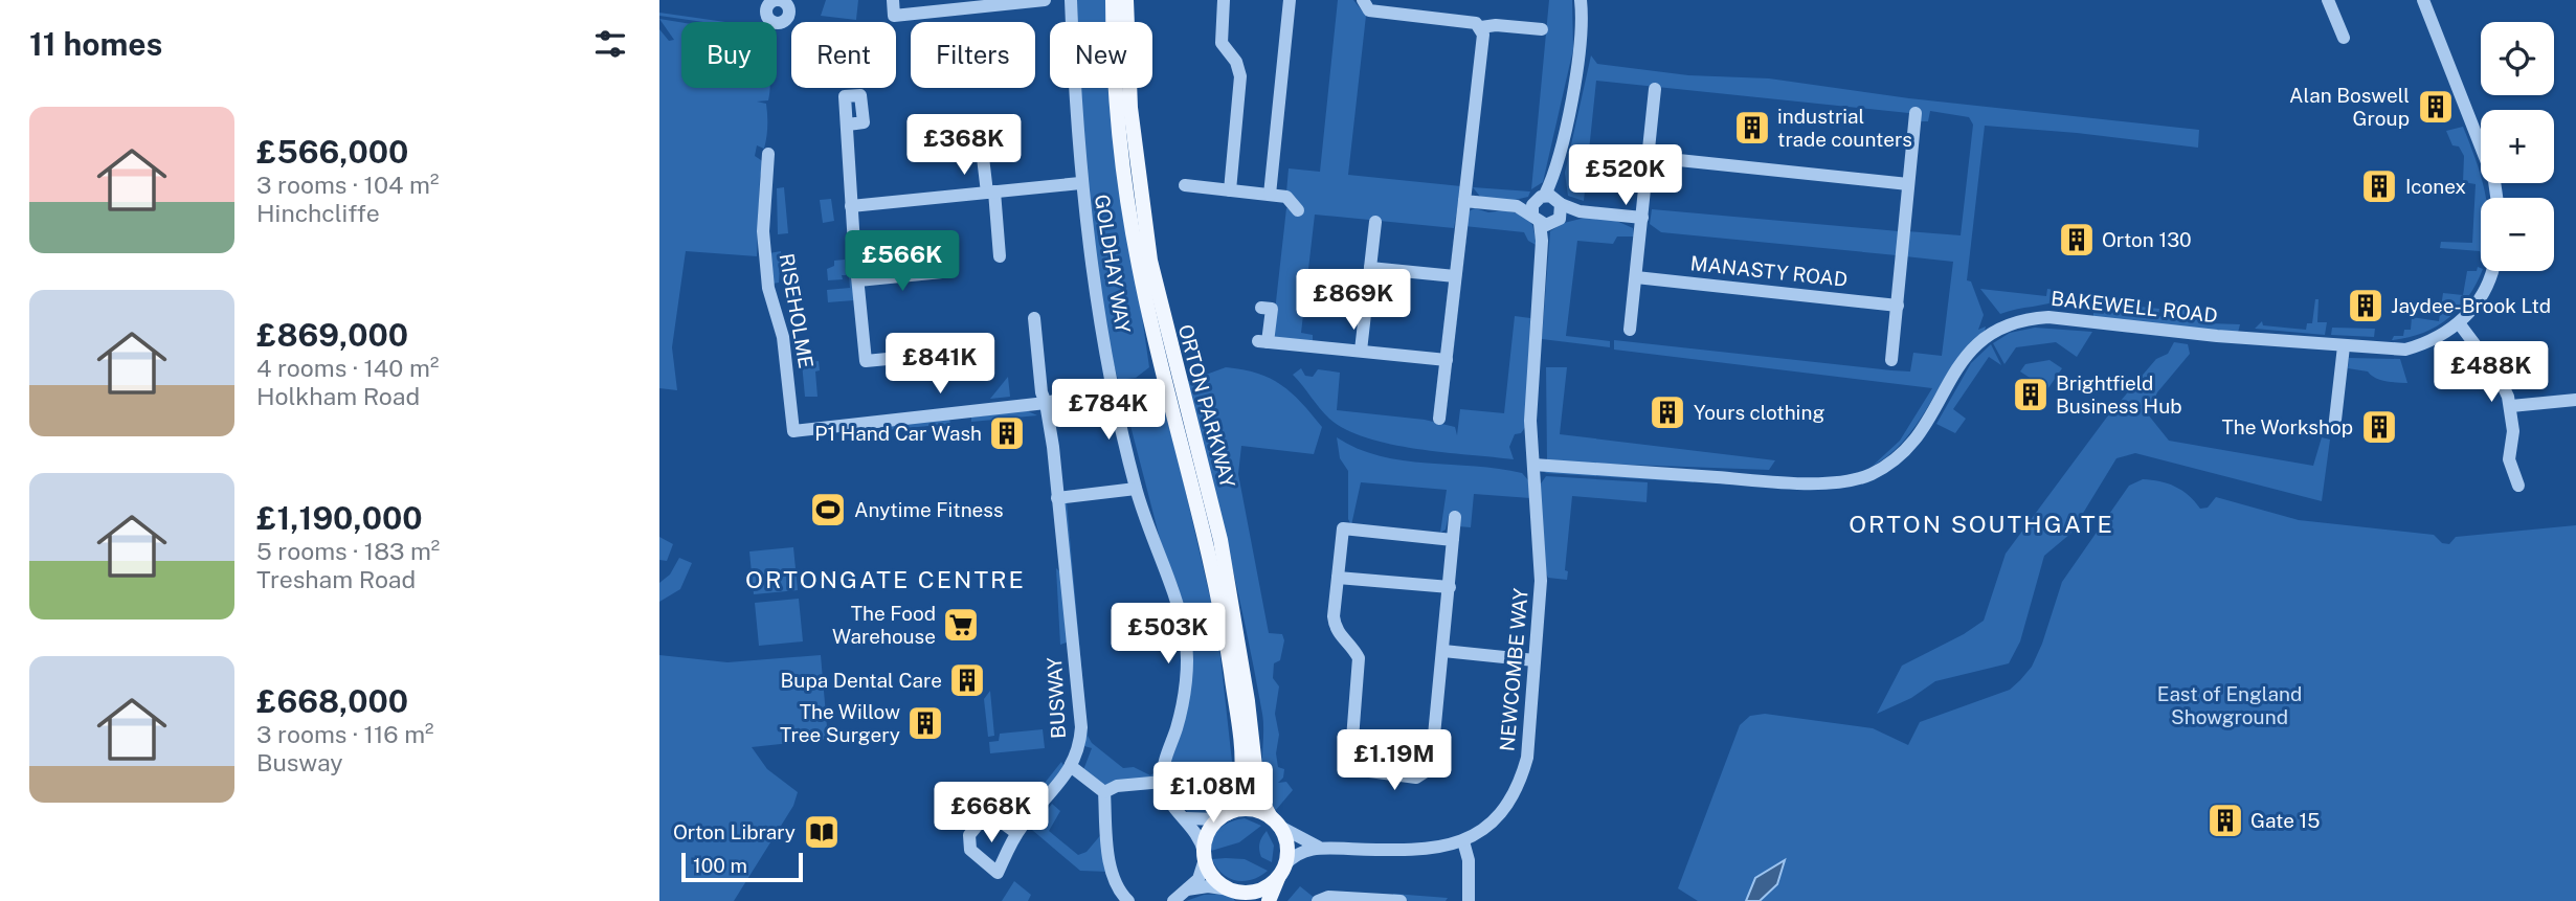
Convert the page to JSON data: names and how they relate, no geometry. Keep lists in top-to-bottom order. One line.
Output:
{"streets":{"main road":["ORTON PARKWAY"],"street":["GOLDHAY WAY","MANASTY ROAD","BAKEWELL ROAD","RISEHOLME","NEWCOMBE WAY","BUSWAY"]},"crossings":[["BAKEWELL ROAD","NEWCOMBE WAY"],["RISEHOLME","BUSWAY"],["ORTON PARKWAY","NEWCOMBE WAY"]],"districts":["ORTON SOUTHGATE","ORTONGATE CENTRE"],"parks":["East of England Showground"],"places":{"building":["Alan Boswell Group","industrial trade counters","Iconex","Orton 130","Jaydee-Brook Ltd","Brightfield Business Hub","Yours clothing","The Workshop","P1 Hand Car Wash","Bupa Dental Care","The Willow Tree Surgery","Gate 15"],"sports":["Anytime Fitness"],"supermarket":["The Food Warehouse"],"library":["Orton Library"]},"scale_bar":"100 m","page":{"heading":"11 homes","map_buttons":["+","−"],"chip":["Buy","Rent","Filters","New"],"list":[{"name":"£566,000","note":"3 rooms · 104 m² · Hinchcliffe"},{"name":"£869,000","note":"4 rooms · 140 m² · Holkham Road"},{"name":"£1,190,000","note":"5 rooms · 183 m² · Tresham Road"},{"name":"£668,000","note":"3 rooms · 116 m² · Busway"}],"price":["£368K","£520K","£566K","£869K","£841K","£488K","£784K","£503K","£1.19M","£1.08M","£668K"],"scale":"100 m"}}
